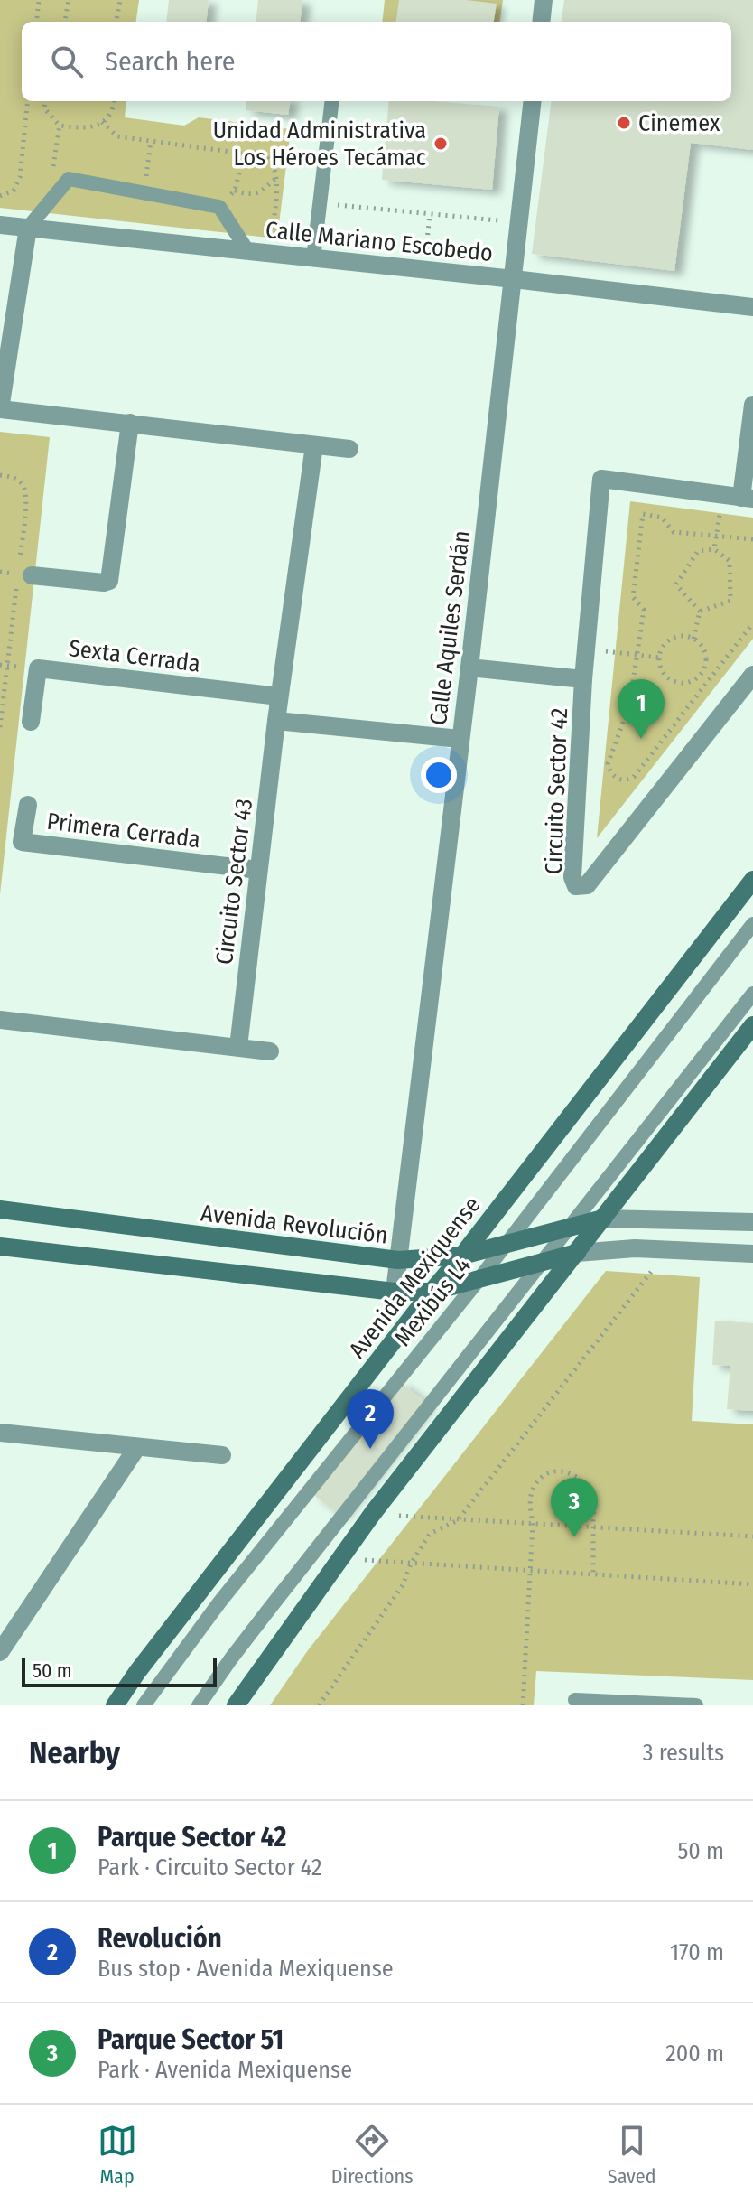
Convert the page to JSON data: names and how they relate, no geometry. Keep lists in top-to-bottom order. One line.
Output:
{"streets":{"main road":["Avenida Revolución","Avenida Mexiquense"],"street":["Calle Mariano Escobedo","Calle Aquiles Serdán","Sexta Cerrada","Circuito Sector 42","Primera Cerrada","Circuito Sector 43"],"lane":["Mexibús L4"]},"crossings":[["Calle Mariano Escobedo","Calle Aquiles Serdán"],["Calle Aquiles Serdán","Circuito Sector 42"],["Calle Aquiles Serdán","Avenida Revolución"],["Sexta Cerrada","Circuito Sector 43"],["Primera Cerrada","Circuito Sector 43"],["Avenida Revolución","Avenida Mexiquense"],["Avenida Revolución","Mexibús L4"]],"places":["Cinemex","Unidad Administrativa Los Héroes Tecámac"],"scale_bar":"50 m","page":{"search":"Search here","pins":["1","2","3"],"scale":"50 m","heading":["Nearby","3 results"],"list":[{"mark":"1","name":"Parque Sector 42","note":"Park · Circuito Sector 42","value":"50 m"},{"mark":"2","name":"Revolución","note":"Bus stop · Avenida Mexiquense","value":"170 m"},{"mark":"3","name":"Parque Sector 51","note":"Park · Avenida Mexiquense","value":"200 m"}],"nav":["Map","Directions","Saved"]}}
